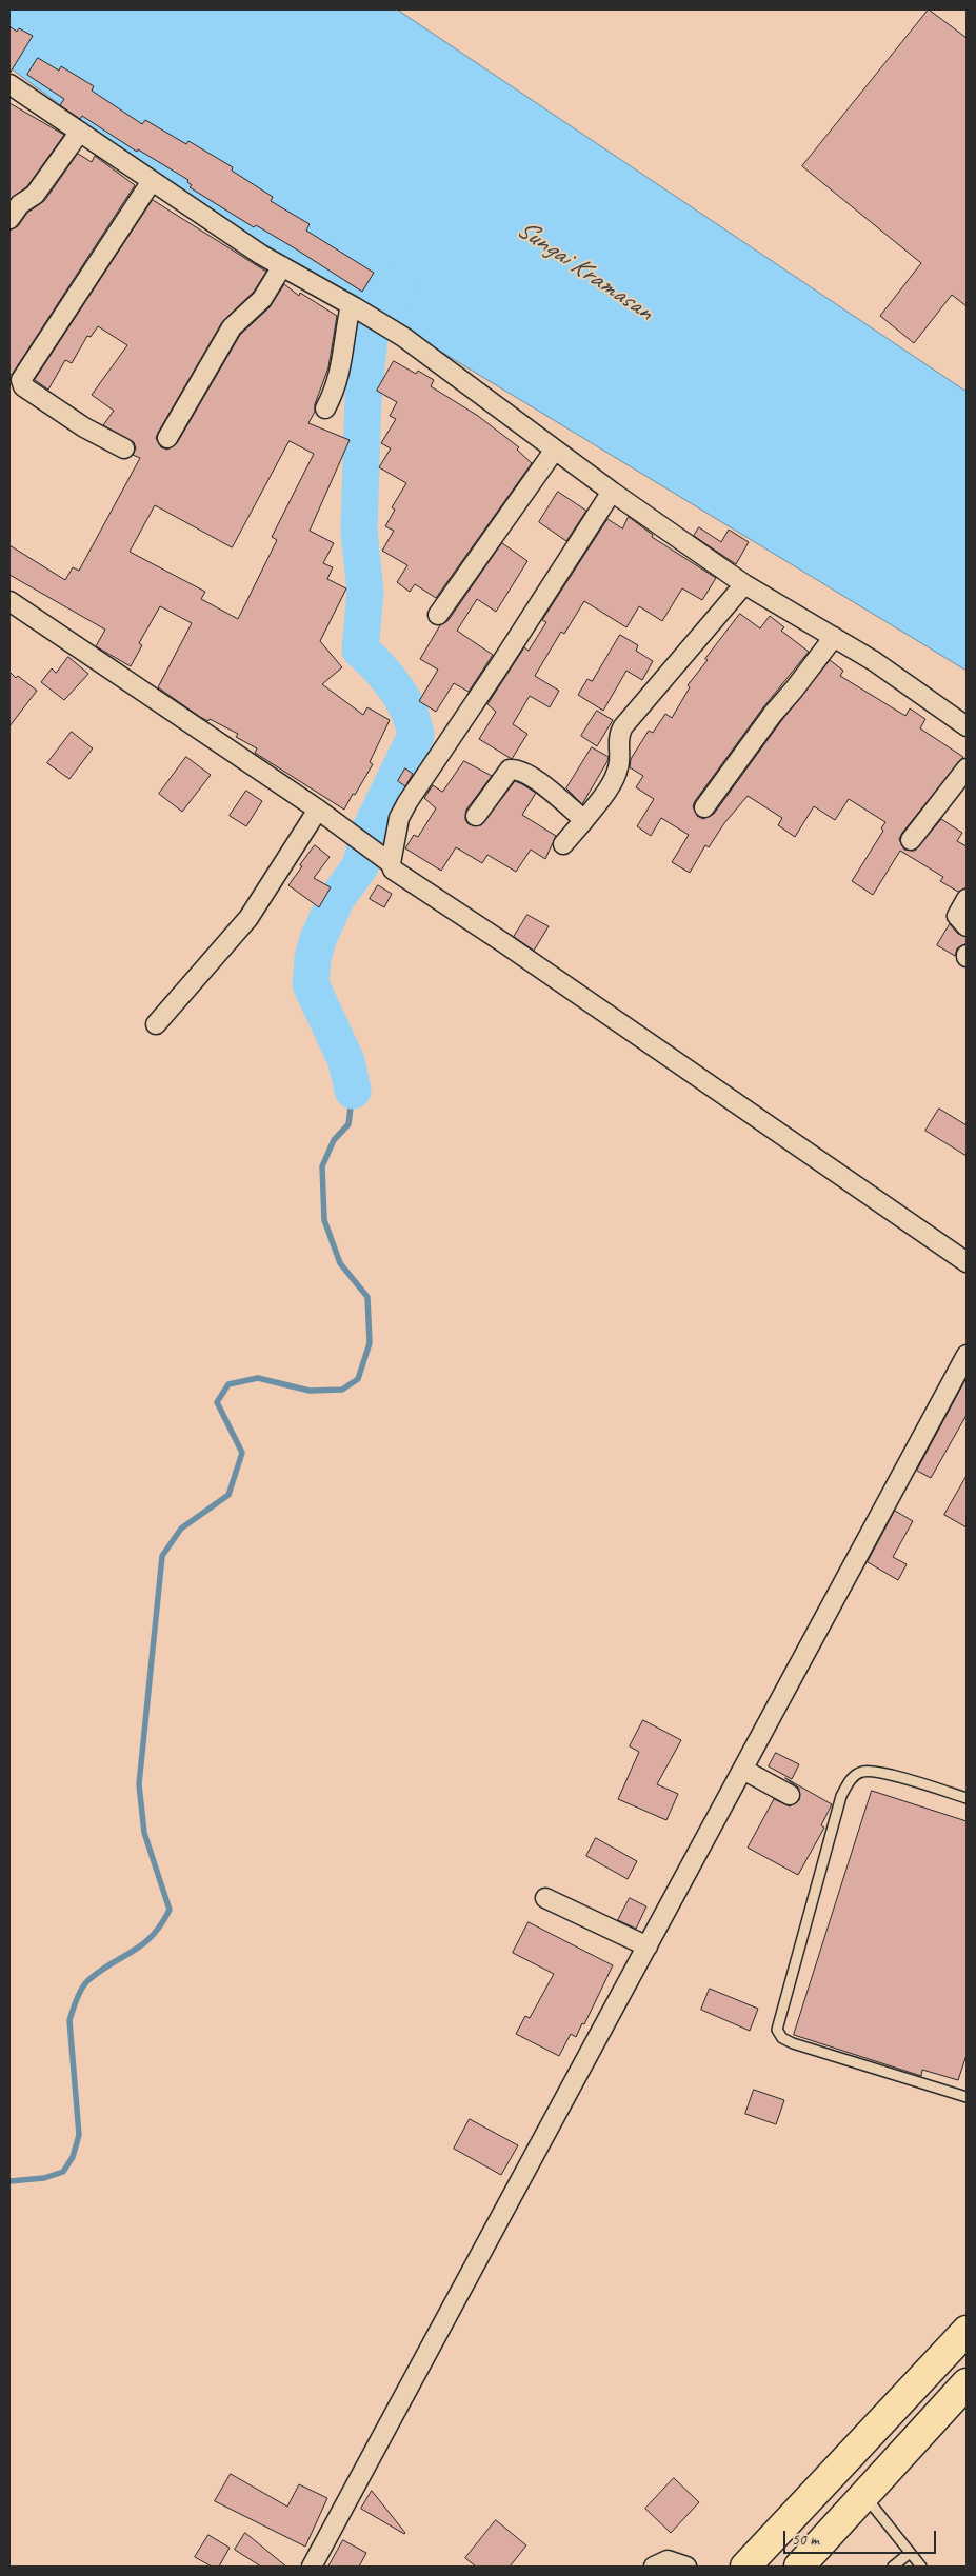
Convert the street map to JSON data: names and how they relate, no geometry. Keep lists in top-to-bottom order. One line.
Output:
{"water":["Sungai Kramasan"],"scale_bar":"50 m"}
